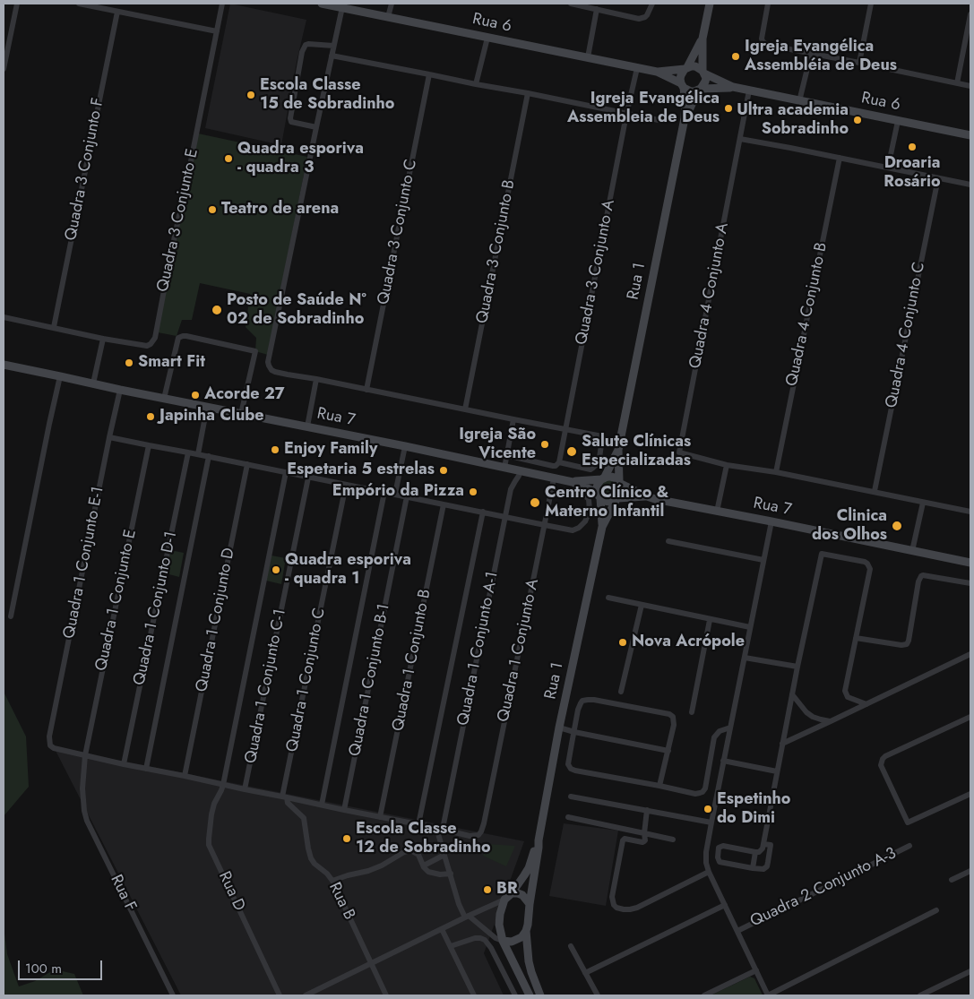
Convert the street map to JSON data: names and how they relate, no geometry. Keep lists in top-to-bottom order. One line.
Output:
{"streets":{"main road":["Rua 6","Rua 1","Rua 7"],"street":["Quadra 3 Conjunto F","Quadra 3 Conjunto E","Quadra 3 Conjunto C","Quadra 3 Conjunto B","Quadra 3 Conjunto A","Quadra 4 Conjunto A","Quadra 4 Conjunto B","Quadra 4 Conjunto C","Quadra 1 Conjunto E-1","Quadra 1 Conjunto E","Quadra 1 Conjunto D-1","Quadra 1 Conjunto D","Quadra 1 Conjunto A-1","Quadra 1 Conjunto A","Quadra 1 Conjunto B","Quadra 1 Conjunto C","Quadra 1 Conjunto B-1","Quadra 1 Conjunto C-1","Quadra 2 Conjunto A-3","Rua D","Rua F","Rua B"]},"crossings":[["Rua 6","Quadra 3 Conjunto A"],["Rua 6","Quadra 4 Conjunto A"],["Rua 1","Rua 7"],["Rua 7","Quadra 1 Conjunto E-1"],["Rua 7","Quadra 1 Conjunto A-1"],["Rua 7","Quadra 1 Conjunto A"],["Quadra 1 Conjunto E-1","Quadra 1 Conjunto E"],["Quadra 1 Conjunto E","Rua F"],["Quadra 1 Conjunto A-1","Quadra 1 Conjunto A"],["Quadra 1 Conjunto C","Rua B"],["Quadra 1 Conjunto C-1","Rua D"]],"places":["Igreja Evangélica Assembléia de Deus","Escola Classe 15 de Sobradinho","Igreja Evangélica Assembleia de Deus","Ultra academia Sobradinho","Droaria Rosário","Quadra esporiva - quadra 3","Teatro de arena","Posto de Saúde N° 02 de Sobradinho","Smart Fit","Acorde 27","Japinha Clube","Igreja São Vicente","Enjoy Family","Salute Clínicas Especializadas","Espetaria 5 estrelas","Empório da Pizza","Centro Clínico & Materno Infantil","Clinica dos Olhos","Quadra esporiva - quadra 1","Nova Acrópole","Espetinho do Dimi","Escola Classe 12 de Sobradinho","BR"],"scale_bar":"100 m"}
